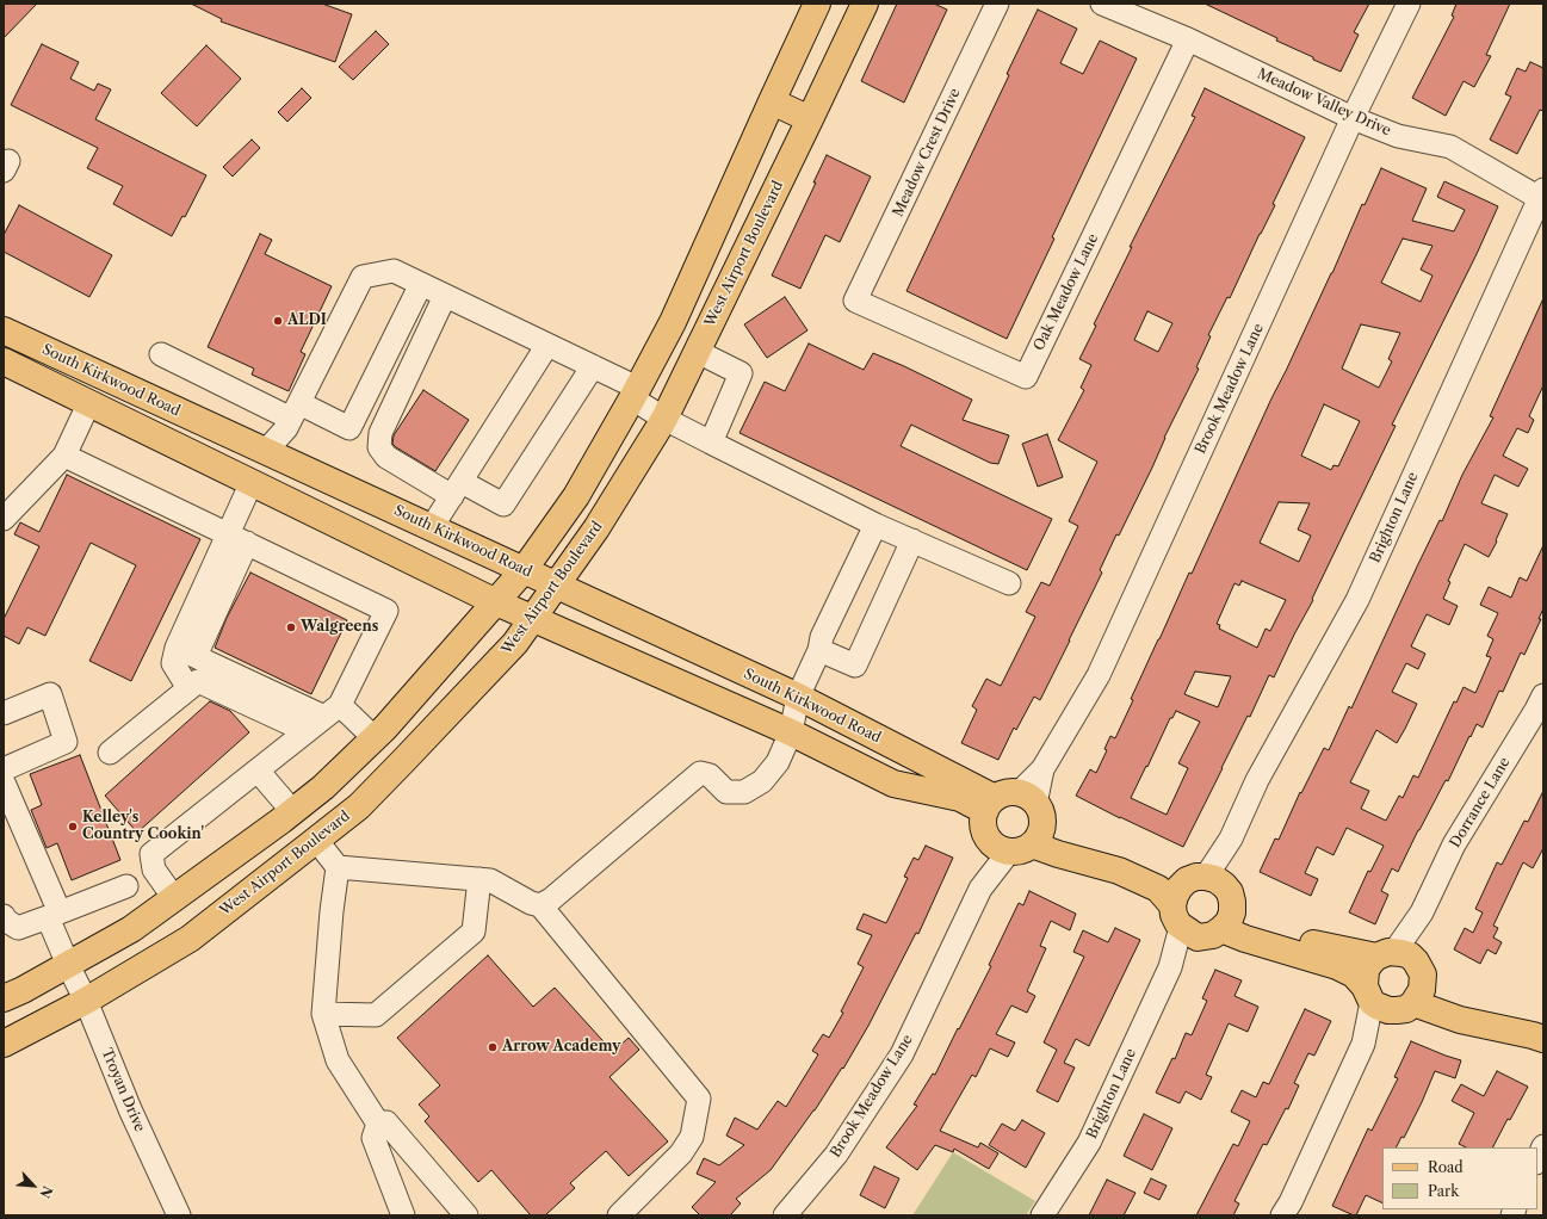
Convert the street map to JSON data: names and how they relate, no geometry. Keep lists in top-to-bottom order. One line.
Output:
{"streets":{"main road":["West Airport Boulevard","South Kirkwood Road"],"street":["Meadow Valley Drive","Meadow Crest Drive","Oak Meadow Lane","Brook Meadow Lane","Brighton Lane","Dorrance Lane","Troyan Drive"]},"crossings":[["Meadow Valley Drive","Oak Meadow Lane"],["Meadow Valley Drive","Brook Meadow Lane"],["Meadow Valley Drive","Brighton Lane"],["Meadow Crest Drive","Oak Meadow Lane"],["West Airport Boulevard","South Kirkwood Road"],["West Airport Boulevard","Troyan Drive"],["South Kirkwood Road","Brook Meadow Lane"],["South Kirkwood Road","Brighton Lane"],["South Kirkwood Road","Dorrance Lane"]],"places":["ALDI","Walgreens","Kelley's Country Cookin'","Arrow Academy"],"legend":["Road","Park"],"north":"bottom right"}
